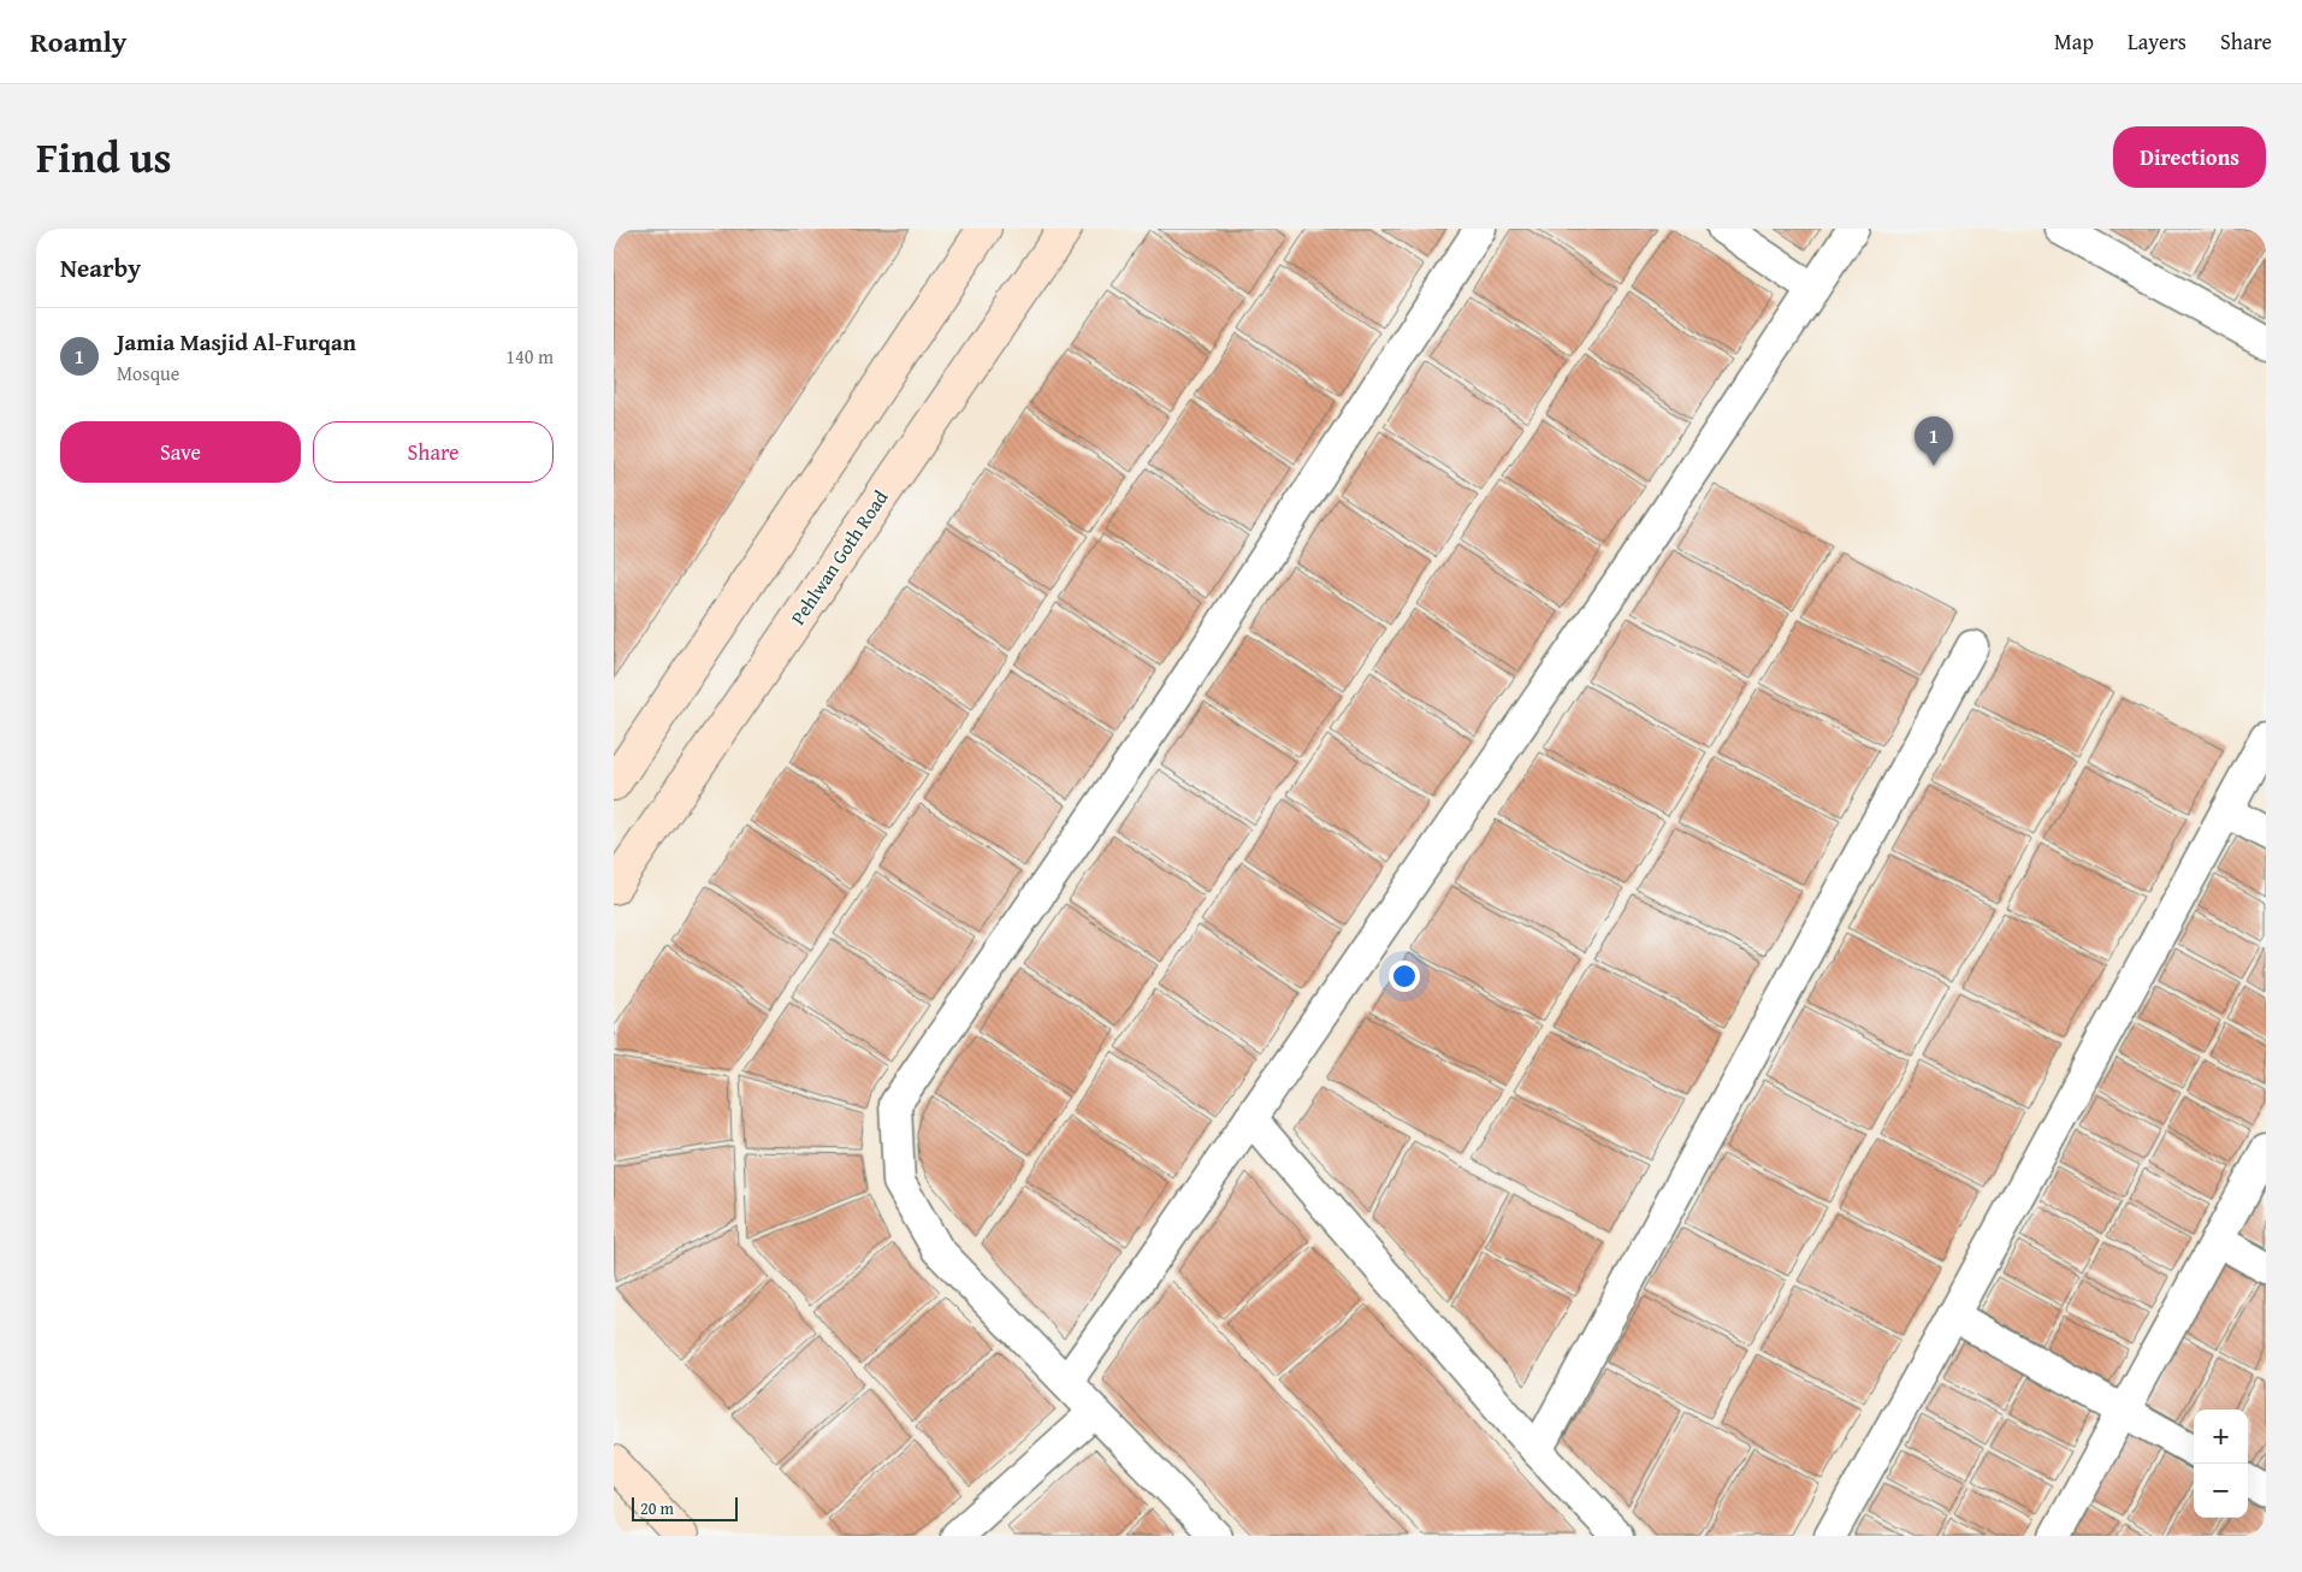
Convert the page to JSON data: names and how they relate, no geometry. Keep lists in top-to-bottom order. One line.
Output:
{"streets":{"main road":["Pehlwan Goth Road"]},"scale_bar":"20 m","page":{"header":"Roamly","nav":["Map","Layers","Share"],"title":"Find us","buttons":["Directions",["Save","Share"]],"heading":"Nearby","list":[{"mark":"1","name":"Jamia Masjid Al-Furqan","note":"Mosque","value":"140 m"}],"pins":"1","map_buttons":["+","−"],"scale":"20 m"}}
